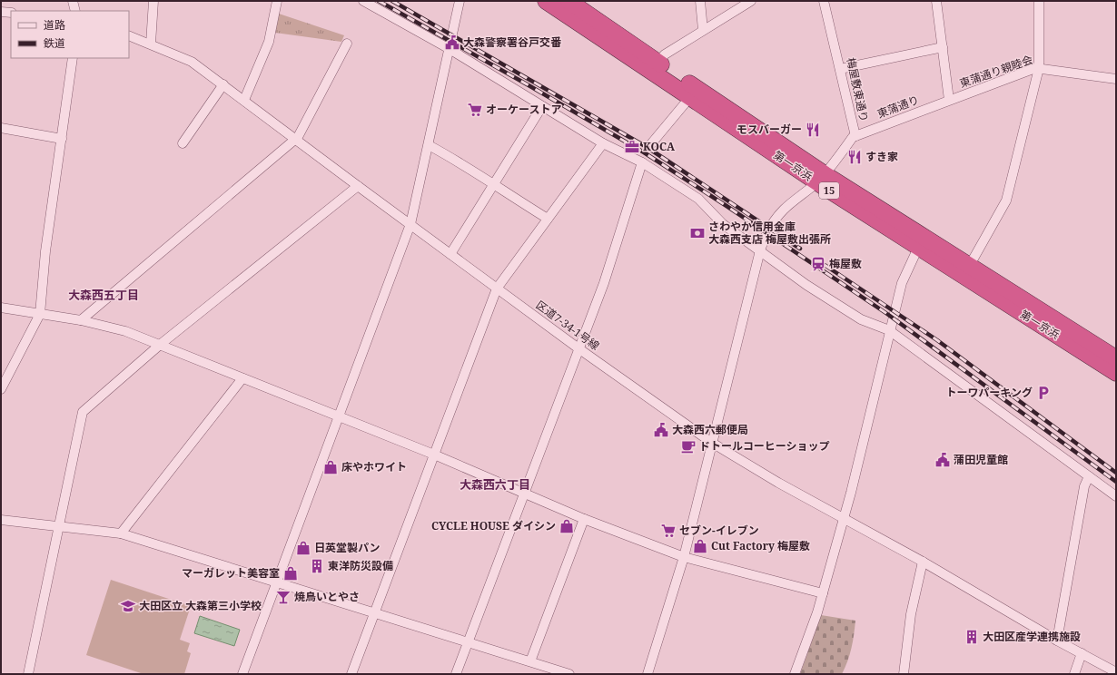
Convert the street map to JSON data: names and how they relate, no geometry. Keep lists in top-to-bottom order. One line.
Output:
{"streets":{"highway":["第一京浜","15"],"street":["東蒲通り親睦会","梅屋敷東通り","東蒲通り","区道7-34-1号線"]},"crossings":[["東蒲通り親睦会","東蒲通り"],["梅屋敷東通り","東蒲通り"],["梅屋敷東通り","第一京浜"],["梅屋敷東通り","区道7-34-1号線"]],"districts":["大森西五丁目","大森西六丁目"],"places":{"public building":["大森警察署谷戸交番","大森西六郵便局","蒲田児童館"],"supermarket":["オーケーストア","セブン-イレブン"],"restaurant":["モスバーガー","すき家"],"office":["KOCA"],"bank":["さわやか信用金庫 大森西支店 梅屋敷出張所"],"station":["梅屋敷"],"parking":["トーワパーキング"],"cafe":["ドトールコーヒーショップ"],"shop":["床やホワイト","CYCLE HOUSE ダイシン","Cut Factory 梅屋敷","日英堂製パン","マーガレット美容室"],"building":["東洋防災設備","大田区産学連携施設"],"bar":["焼鳥いとやさ"],"school or university":["大田区立 大森第三小学校"]},"legend":["道路","鉄道"]}
